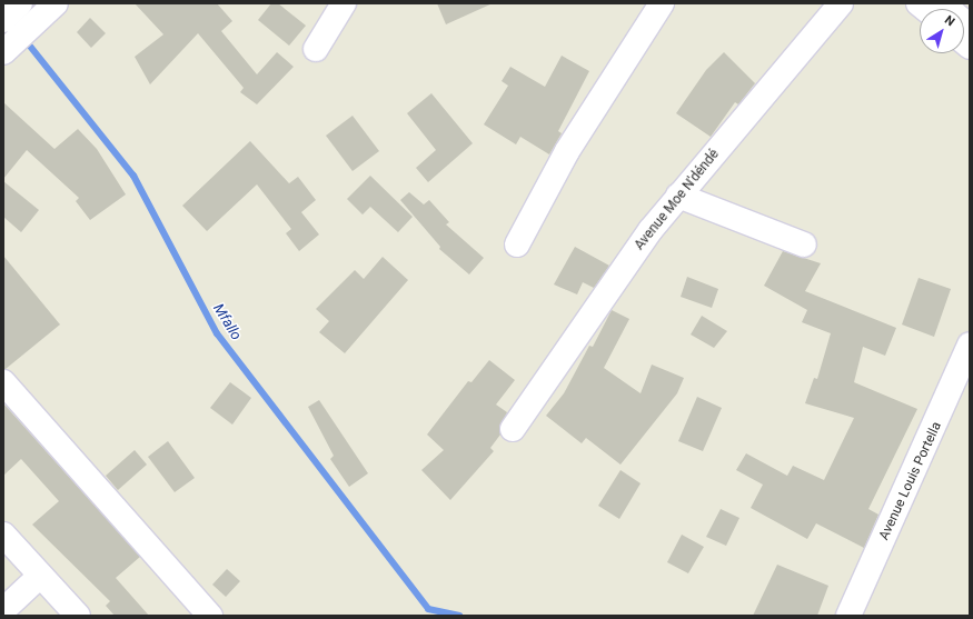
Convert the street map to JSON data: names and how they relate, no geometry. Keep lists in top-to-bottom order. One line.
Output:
{"streets":{"street":["Avenue Moe N'déndé","Avenue Louis Portella"]},"water":["Mfallo"],"north":"top right"}
